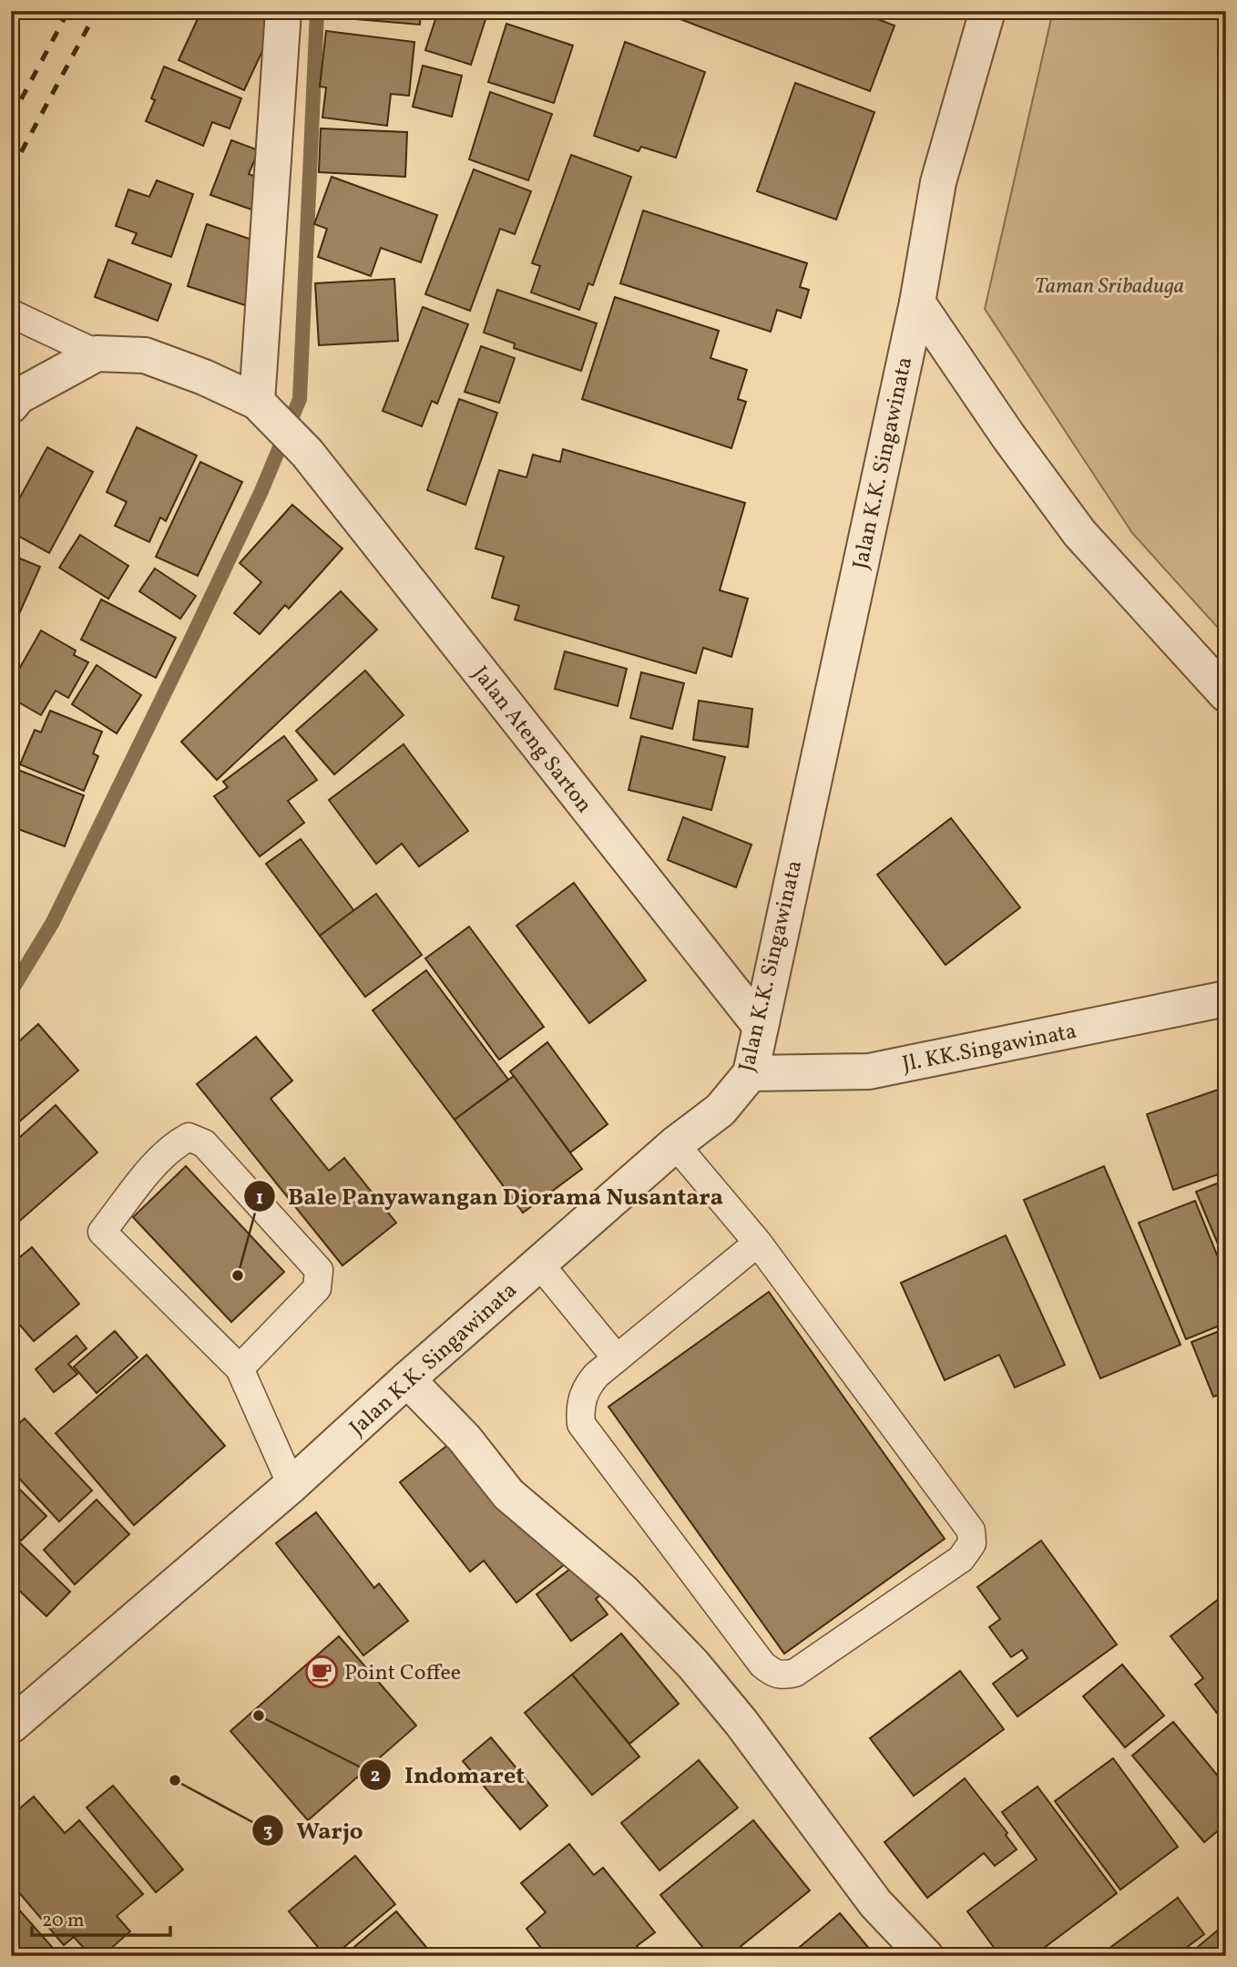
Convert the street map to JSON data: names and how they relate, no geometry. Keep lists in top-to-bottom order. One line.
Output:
{"streets":{"street":["Jalan K.K. Singawinata","Jalan Ateng Sarton","Jl. KK.Singawinata"]},"crossings":[["Jalan K.K. Singawinata","Jalan Ateng Sarton"],["Jalan K.K. Singawinata","Jl. KK.Singawinata"]],"parks":["Taman Sribaduga"],"places":{"other":["Bale Panyawangan Diorama Nusantara","Indomaret","Warjo"],"cafe":["Point Coffee"]},"scale_bar":"20 m"}
